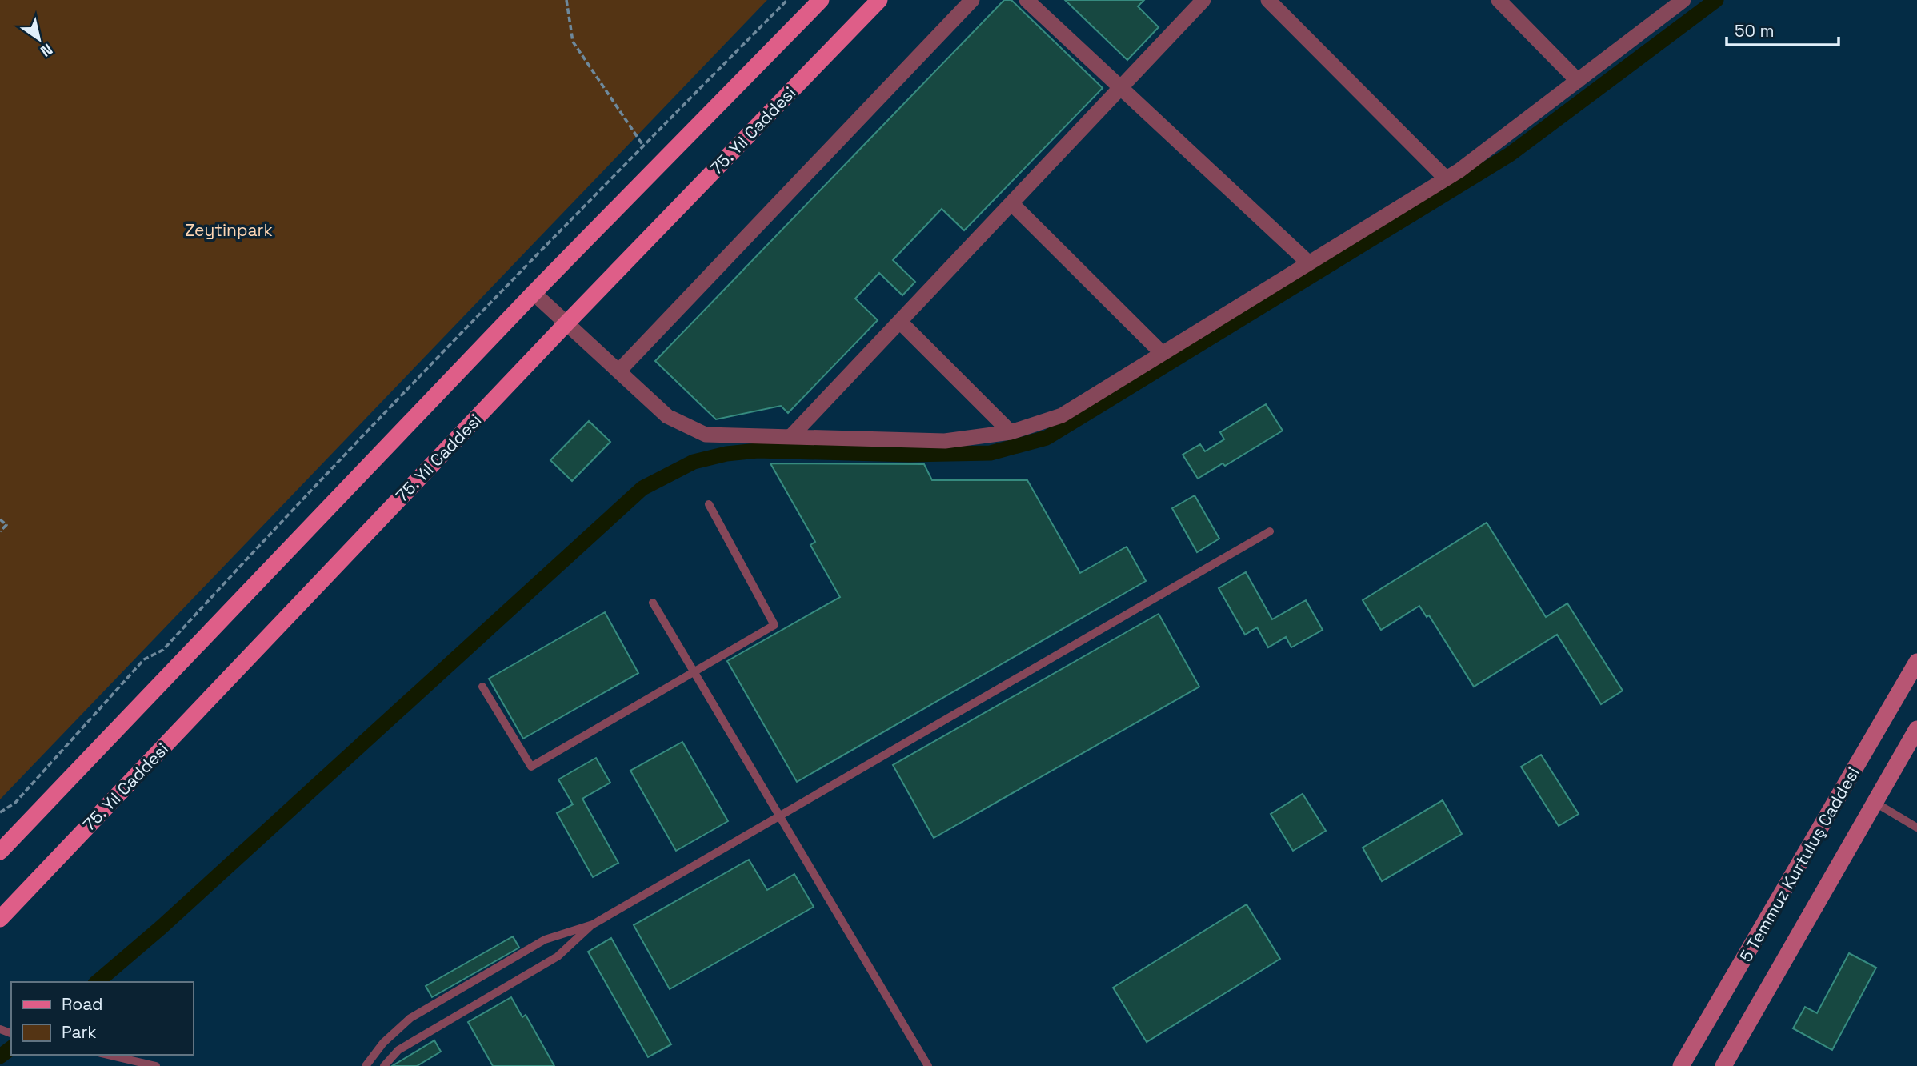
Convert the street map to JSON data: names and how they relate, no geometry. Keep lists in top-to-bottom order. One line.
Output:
{"streets":{"main road":["75. Yıl Caddesi","5 Temmuz Kurtuluş Caddesi"]},"parks":["Zeytinpark"],"legend":["Road","Park"],"scale_bar":"50 m","north":"bottom right"}
